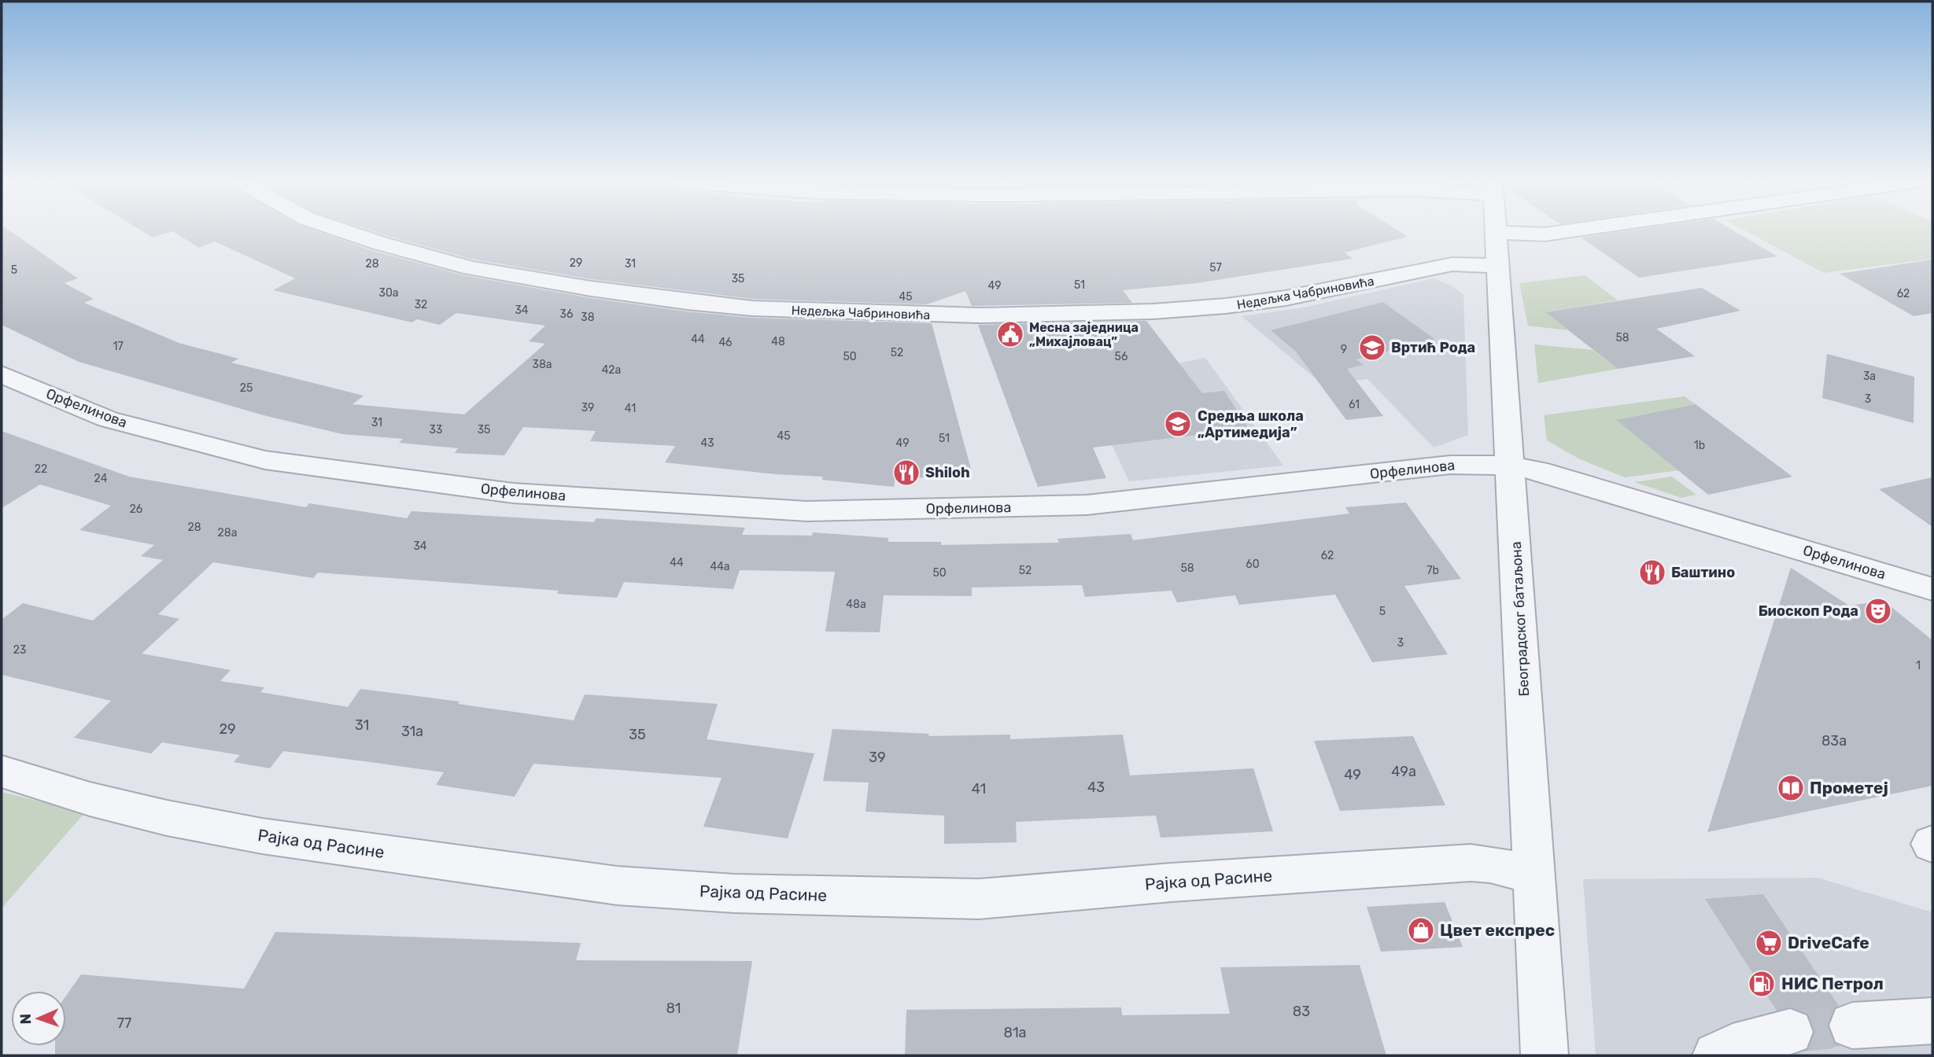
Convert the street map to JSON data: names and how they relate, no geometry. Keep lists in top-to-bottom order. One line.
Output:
{"streets":{"street":["Недељка Чабриновића","Орфелинова","Београдског батаљона","Рајка од Расине"]},"crossings":[["Недељка Чабриновића","Београдског батаљона"],["Орфелинова","Београдског батаљона"],["Београдског батаљона","Рајка од Расине"]],"places":{"public building":["Месна заједница „Михајловац”"],"school or university":["Вртић Рода","Средња школа „Артимедија”"],"restaurant":["Shiloh","Баштино"],"theatre":["Биоскоп Рода"],"library":["Прометеј"],"shop":["Цвет експрес"],"supermarket":["DriveCafe"],"fuel station":["НИС Петрол"]},"house_numbers":["29","28","31","57","5","35","51","49","30a","62","45","32","34","36","38","58","44","48","46","17","9","52","50","56","38a","42a","3a","25","3","61","39","41","31","33","35","45","51","43","49","1b","22","24","26","28","28a","34","62","44","60","44a","58","52","7b","50","48a","5","3","23","1","31","29","31a","35","83a","39","49a","49","43","41","81","83","77","81a"],"north":"left"}
